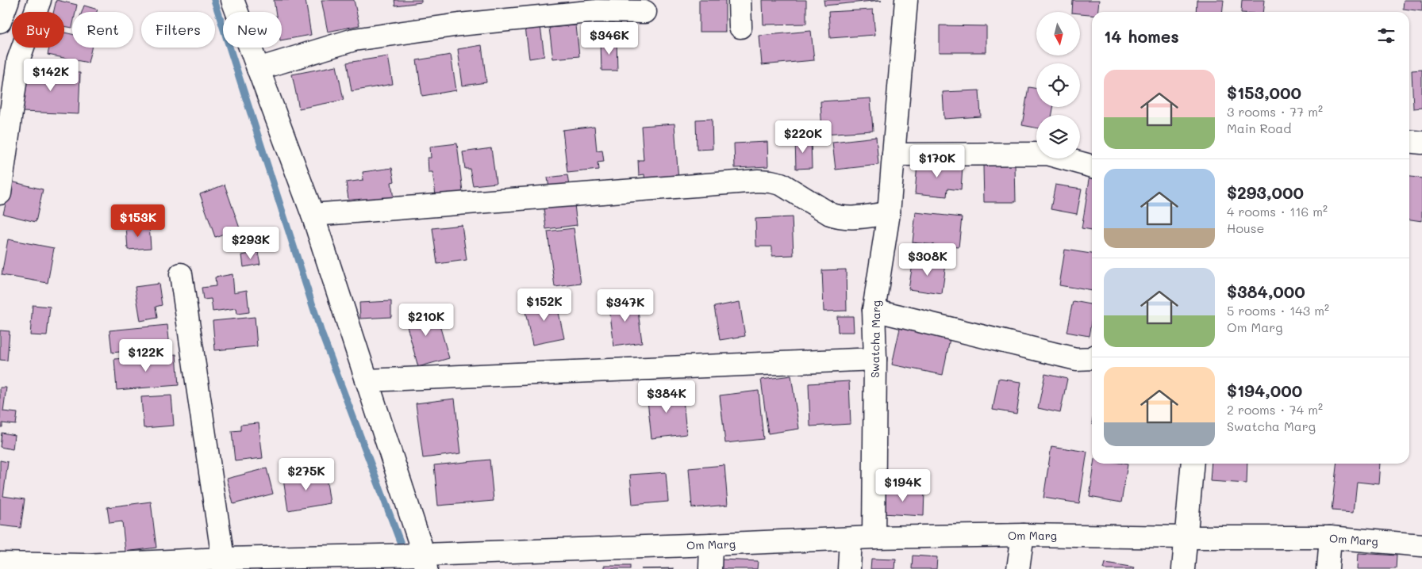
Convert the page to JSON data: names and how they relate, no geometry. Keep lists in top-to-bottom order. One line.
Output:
{"streets":{"street":["Swatcha Marg","Om Marg"]},"crossings":[["Swatcha Marg","Om Marg"]],"north":"bottom","page":{"chip":["Buy","Rent","Filters","New"],"heading":"14 homes","price":["$346K","$142K","$220K","$170K","$153K","$293K","$308K","$152K","$347K","$210K","$122K","$384K","$275K","$194K"],"list":[{"name":"$153,000","note":"3 rooms · 77 m² · Main Road"},{"name":"$293,000","note":"4 rooms · 116 m² · House"},{"name":"$384,000","note":"5 rooms · 143 m² · Om Marg"},{"name":"$194,000","note":"2 rooms · 74 m² · Swatcha Marg"}]}}
